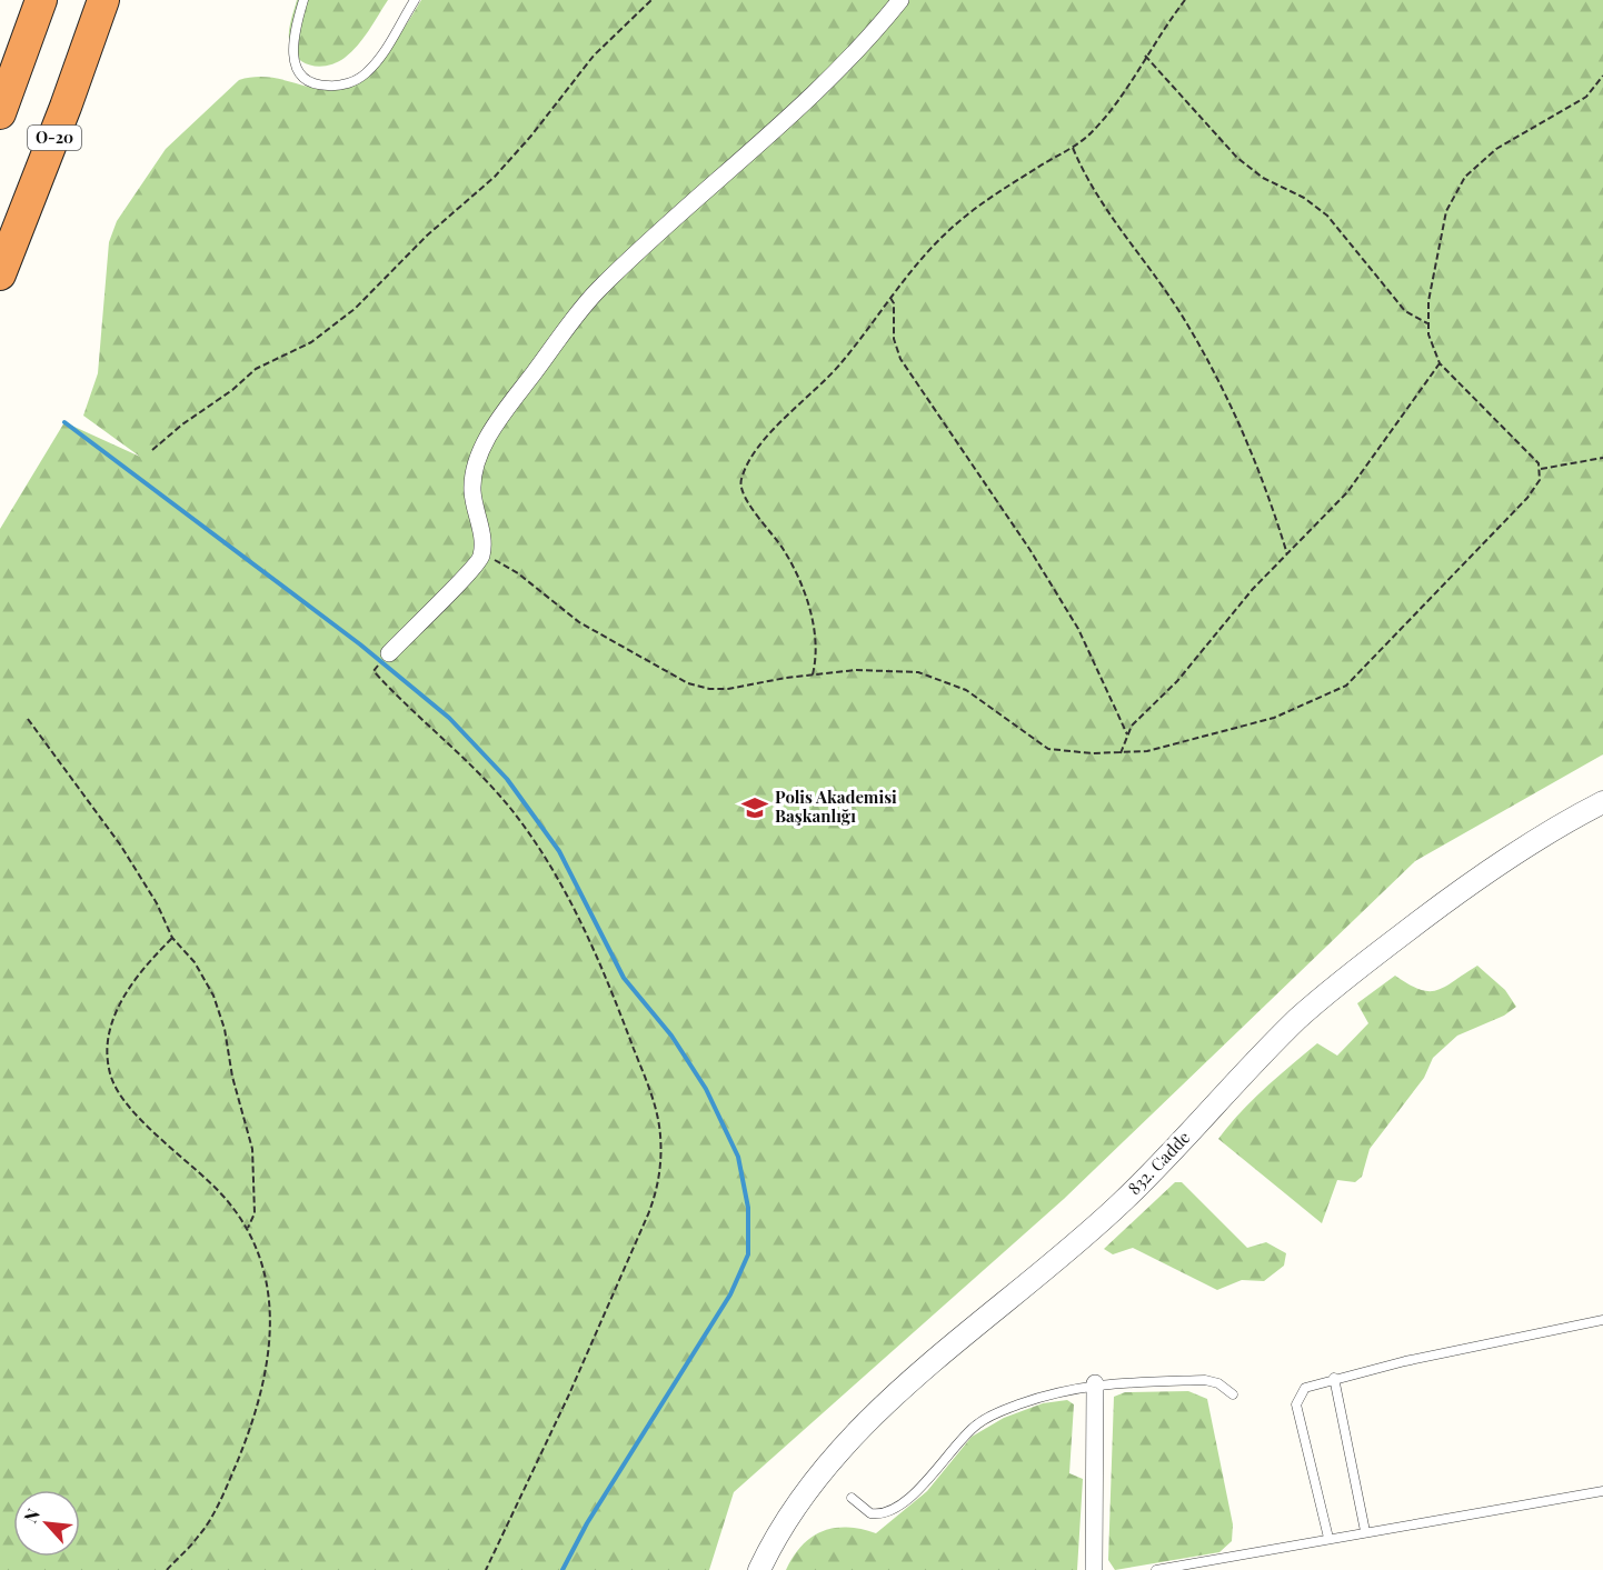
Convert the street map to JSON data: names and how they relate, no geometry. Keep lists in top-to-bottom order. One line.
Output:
{"streets":{"highway":["O-20"],"street":["832. Cadde"]},"places":{"school or university":["Polis Akademisi Başkanlığı"]},"north":"top left"}
